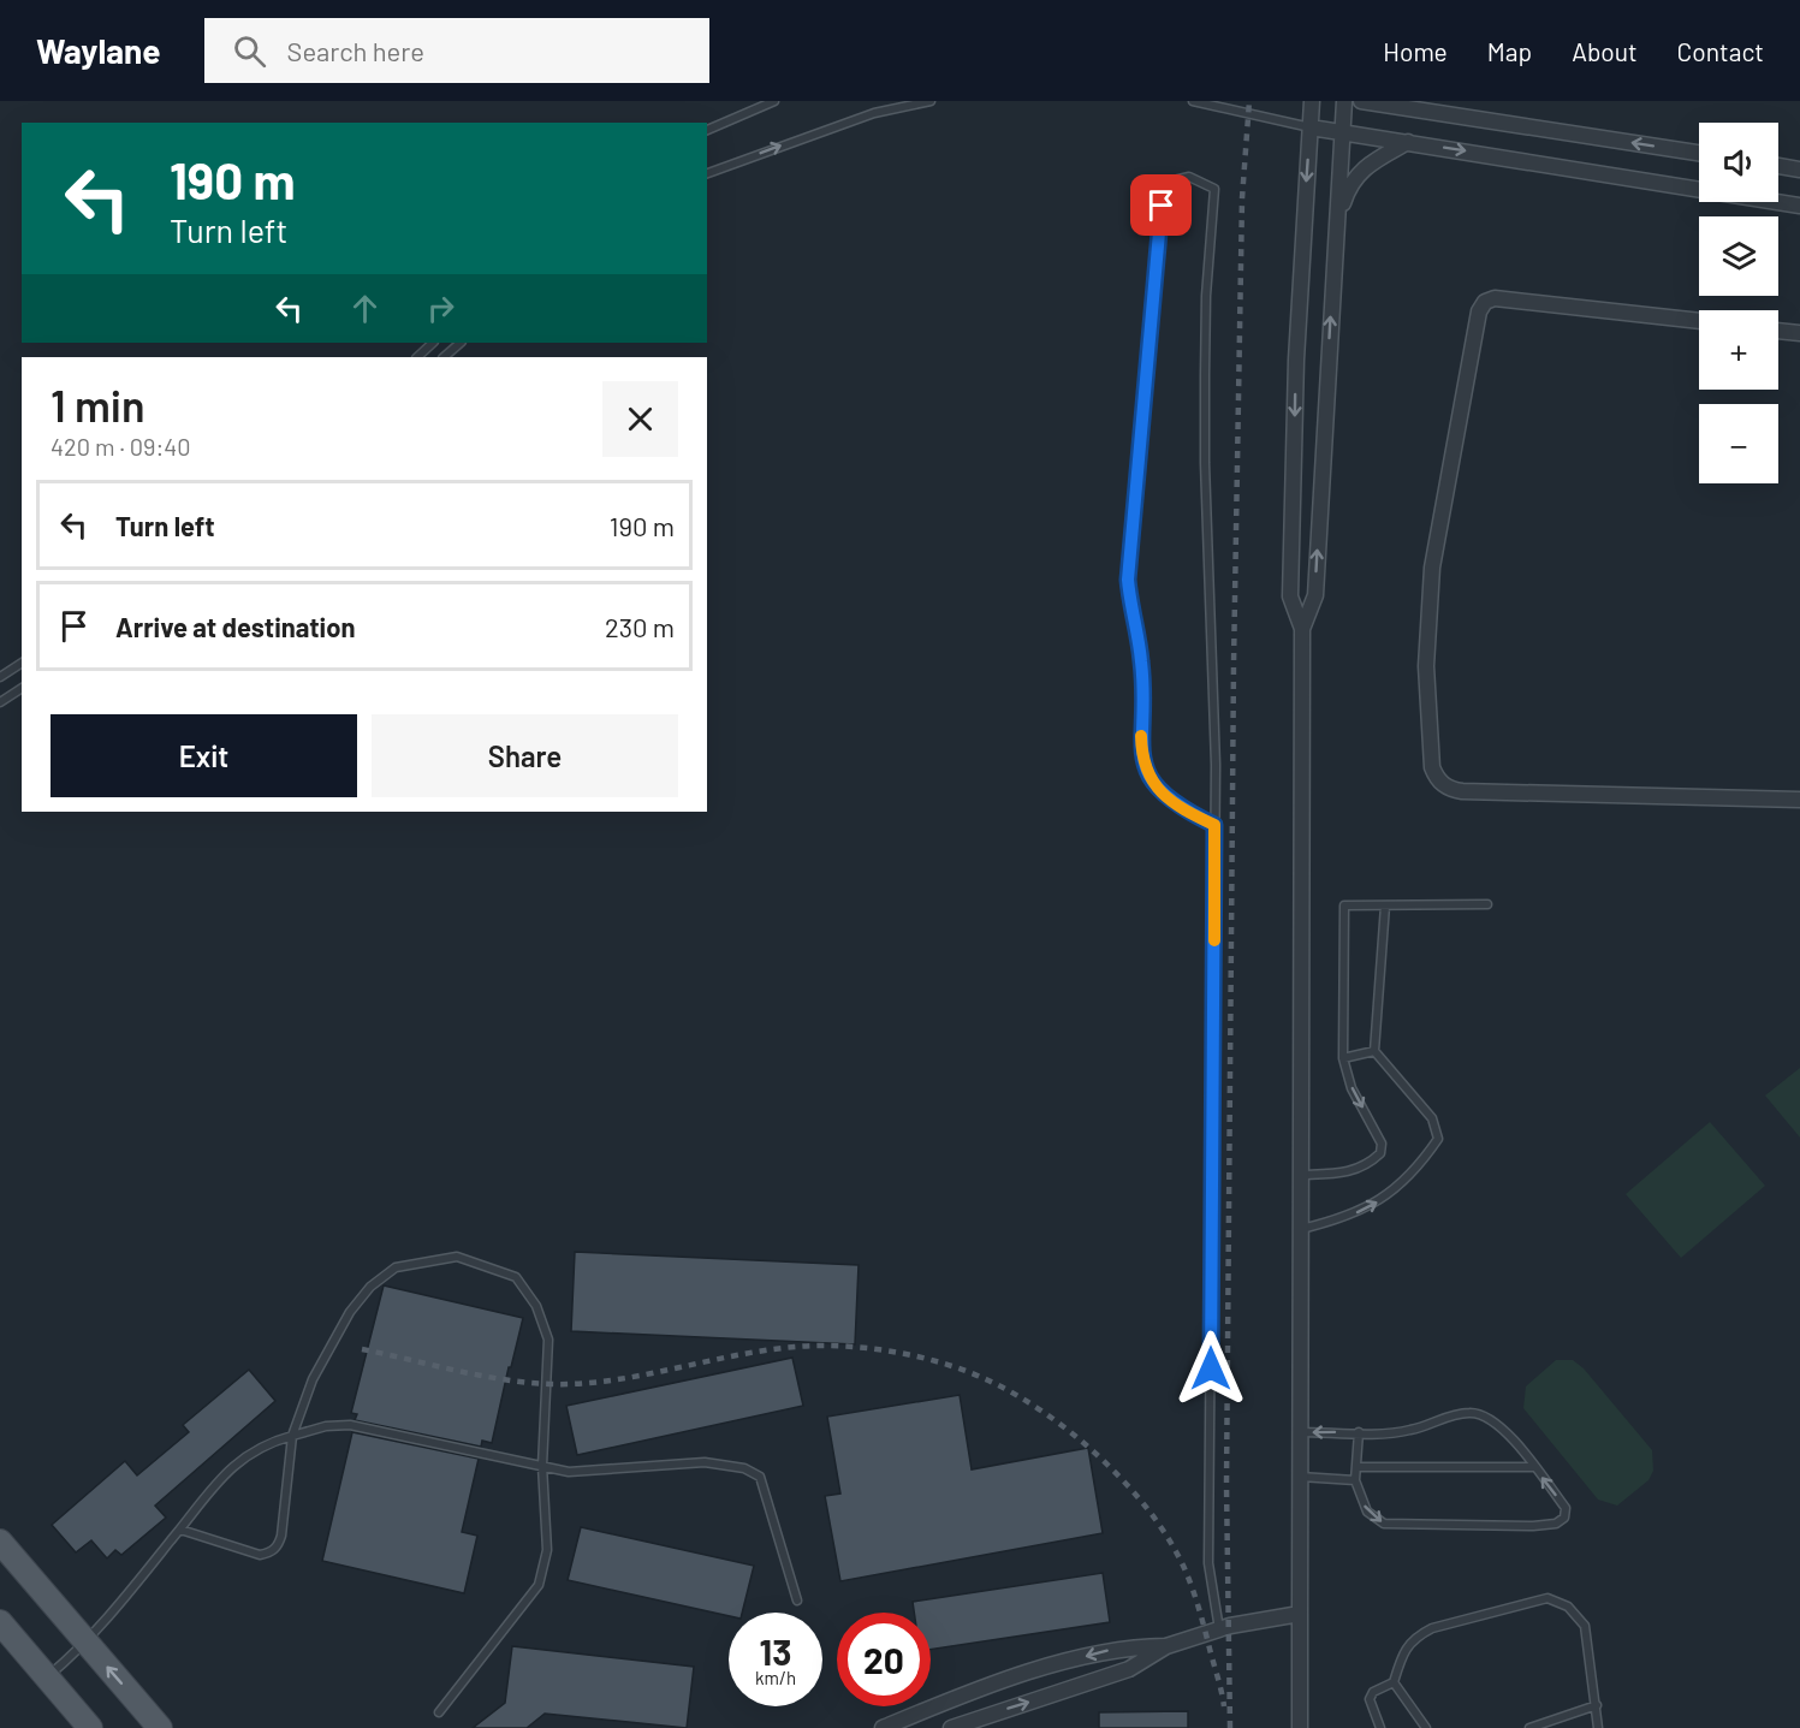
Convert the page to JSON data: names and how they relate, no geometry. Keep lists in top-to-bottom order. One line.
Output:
{"page":{"header":"Waylane","search":"Search here","nav":["Home","Map","About","Contact"],"map_buttons":["+","−"],"turn":["190 m","Turn left"],"heading":["1 min","420 m · 09:40"],"list":[{"name":"Turn left","value":"190 m"},{"name":"Arrive at destination","value":"230 m"}],"buttons":["Exit","Share"],"speed":"13 km/h","limit":"20"}}
